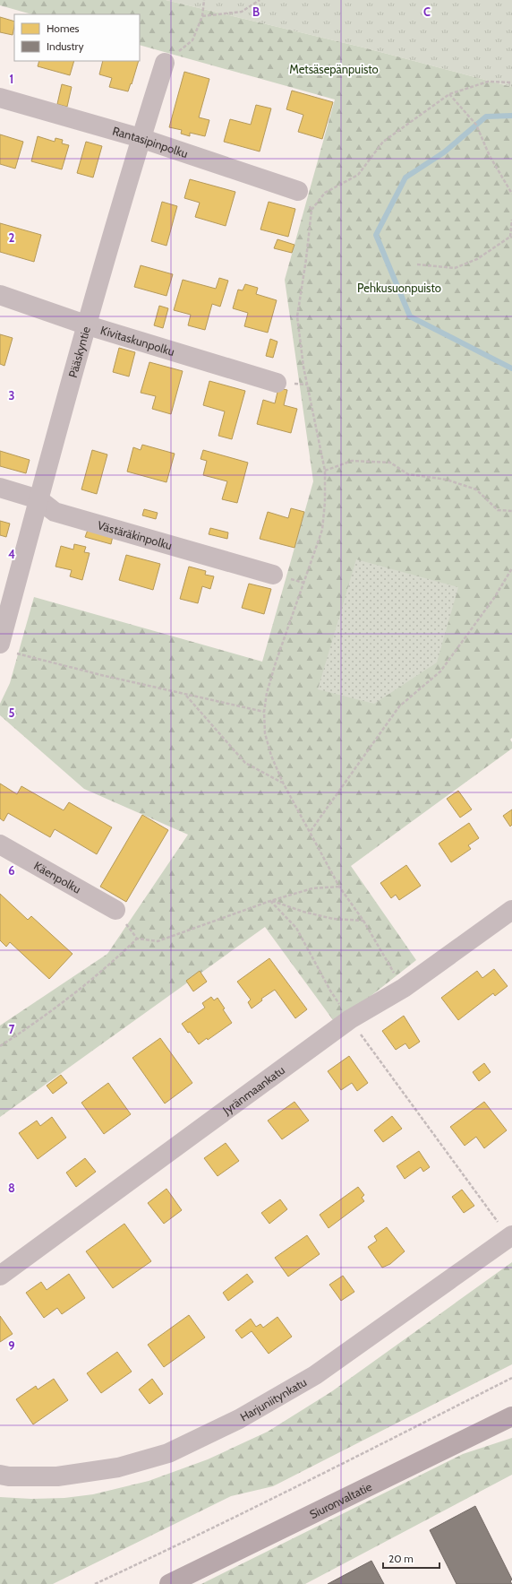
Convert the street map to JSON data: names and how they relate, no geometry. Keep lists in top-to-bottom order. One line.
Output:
{"streets":{"main road":["Siuronvaltatie"],"street":["Rantasipinpolku","Kivitaskunpolku","Pääskyntie","Västäräkinpolku","Käenpolku","Jyränmaankatu","Harjuniitynkatu"]},"crossings":[["Rantasipinpolku","Pääskyntie"],["Kivitaskunpolku","Pääskyntie"],["Pääskyntie","Västäräkinpolku"]],"parks":["Metsäsepänpuisto","Pehkusuonpuisto"],"legend":["Homes","Industry"],"scale_bar":"20 m","grid":{"columns":["B","C"],"rows":["1","2","3","4","5","6","7","8","9"]}}
